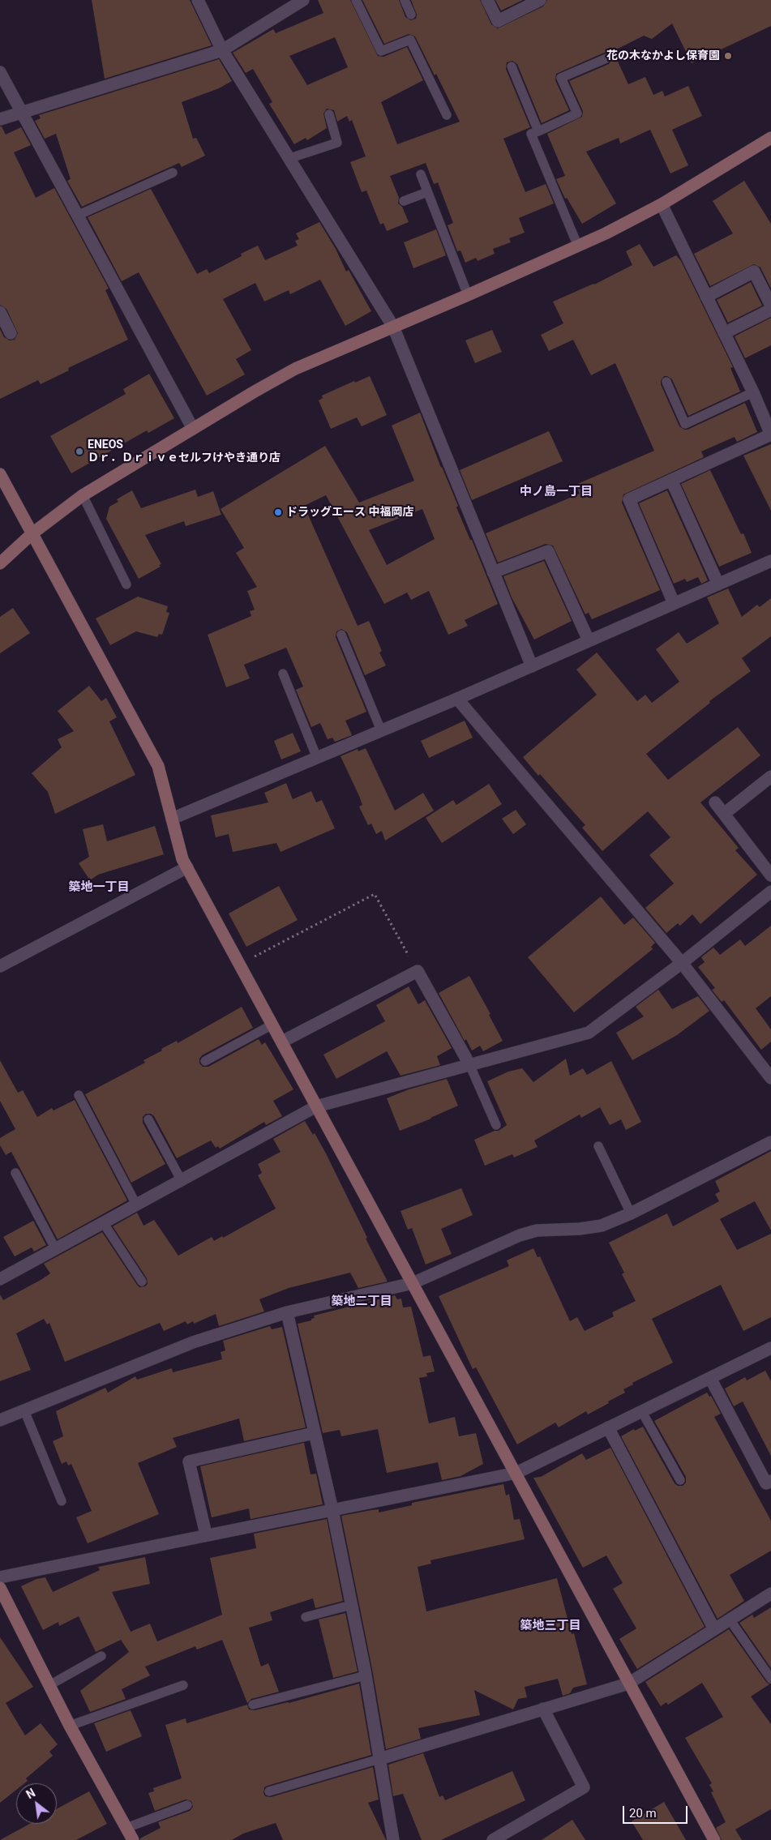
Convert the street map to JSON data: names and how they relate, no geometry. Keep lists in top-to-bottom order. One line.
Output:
{"districts":["中ノ島一丁目","築地一丁目","築地二丁目","築地三丁目"],"places":["花の木なかよし保育園","ENEOS Ｄｒ．Ｄｒｉｖｅセルフけやき通り店","ドラッグエース 中福岡店"],"scale_bar":"20 m","north":"top left"}
